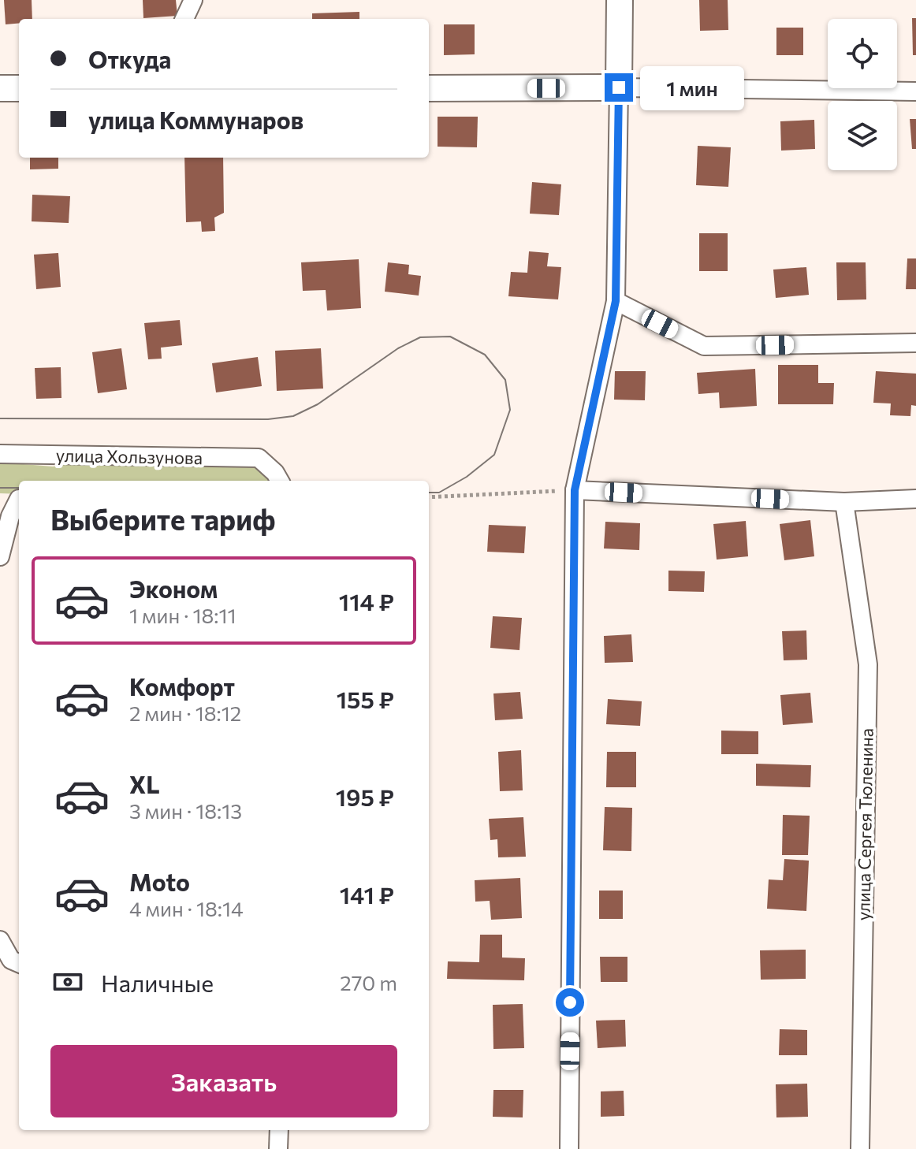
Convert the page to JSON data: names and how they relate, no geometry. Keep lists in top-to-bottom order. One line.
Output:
{"streets":{"street":["улица Хользунова","улица Сергея Тюленина"]},"page":{"banner":["Откуда","улица Коммунаров"],"bubble":"1 мин","heading":"Выберите тариф","list":[{"name":"Эконом","note":"1 мин · 18:11","value":"114 ₽"},{"name":"Комфорт","note":"2 мин · 18:12","value":"155 ₽"},{"name":"XL","note":"3 мин · 18:13","value":"195 ₽"},{"name":"Moto","note":"4 мин · 18:14","value":"141 ₽"}],"pay":["Наличные","270 m"],"buttons":"Заказать"}}
